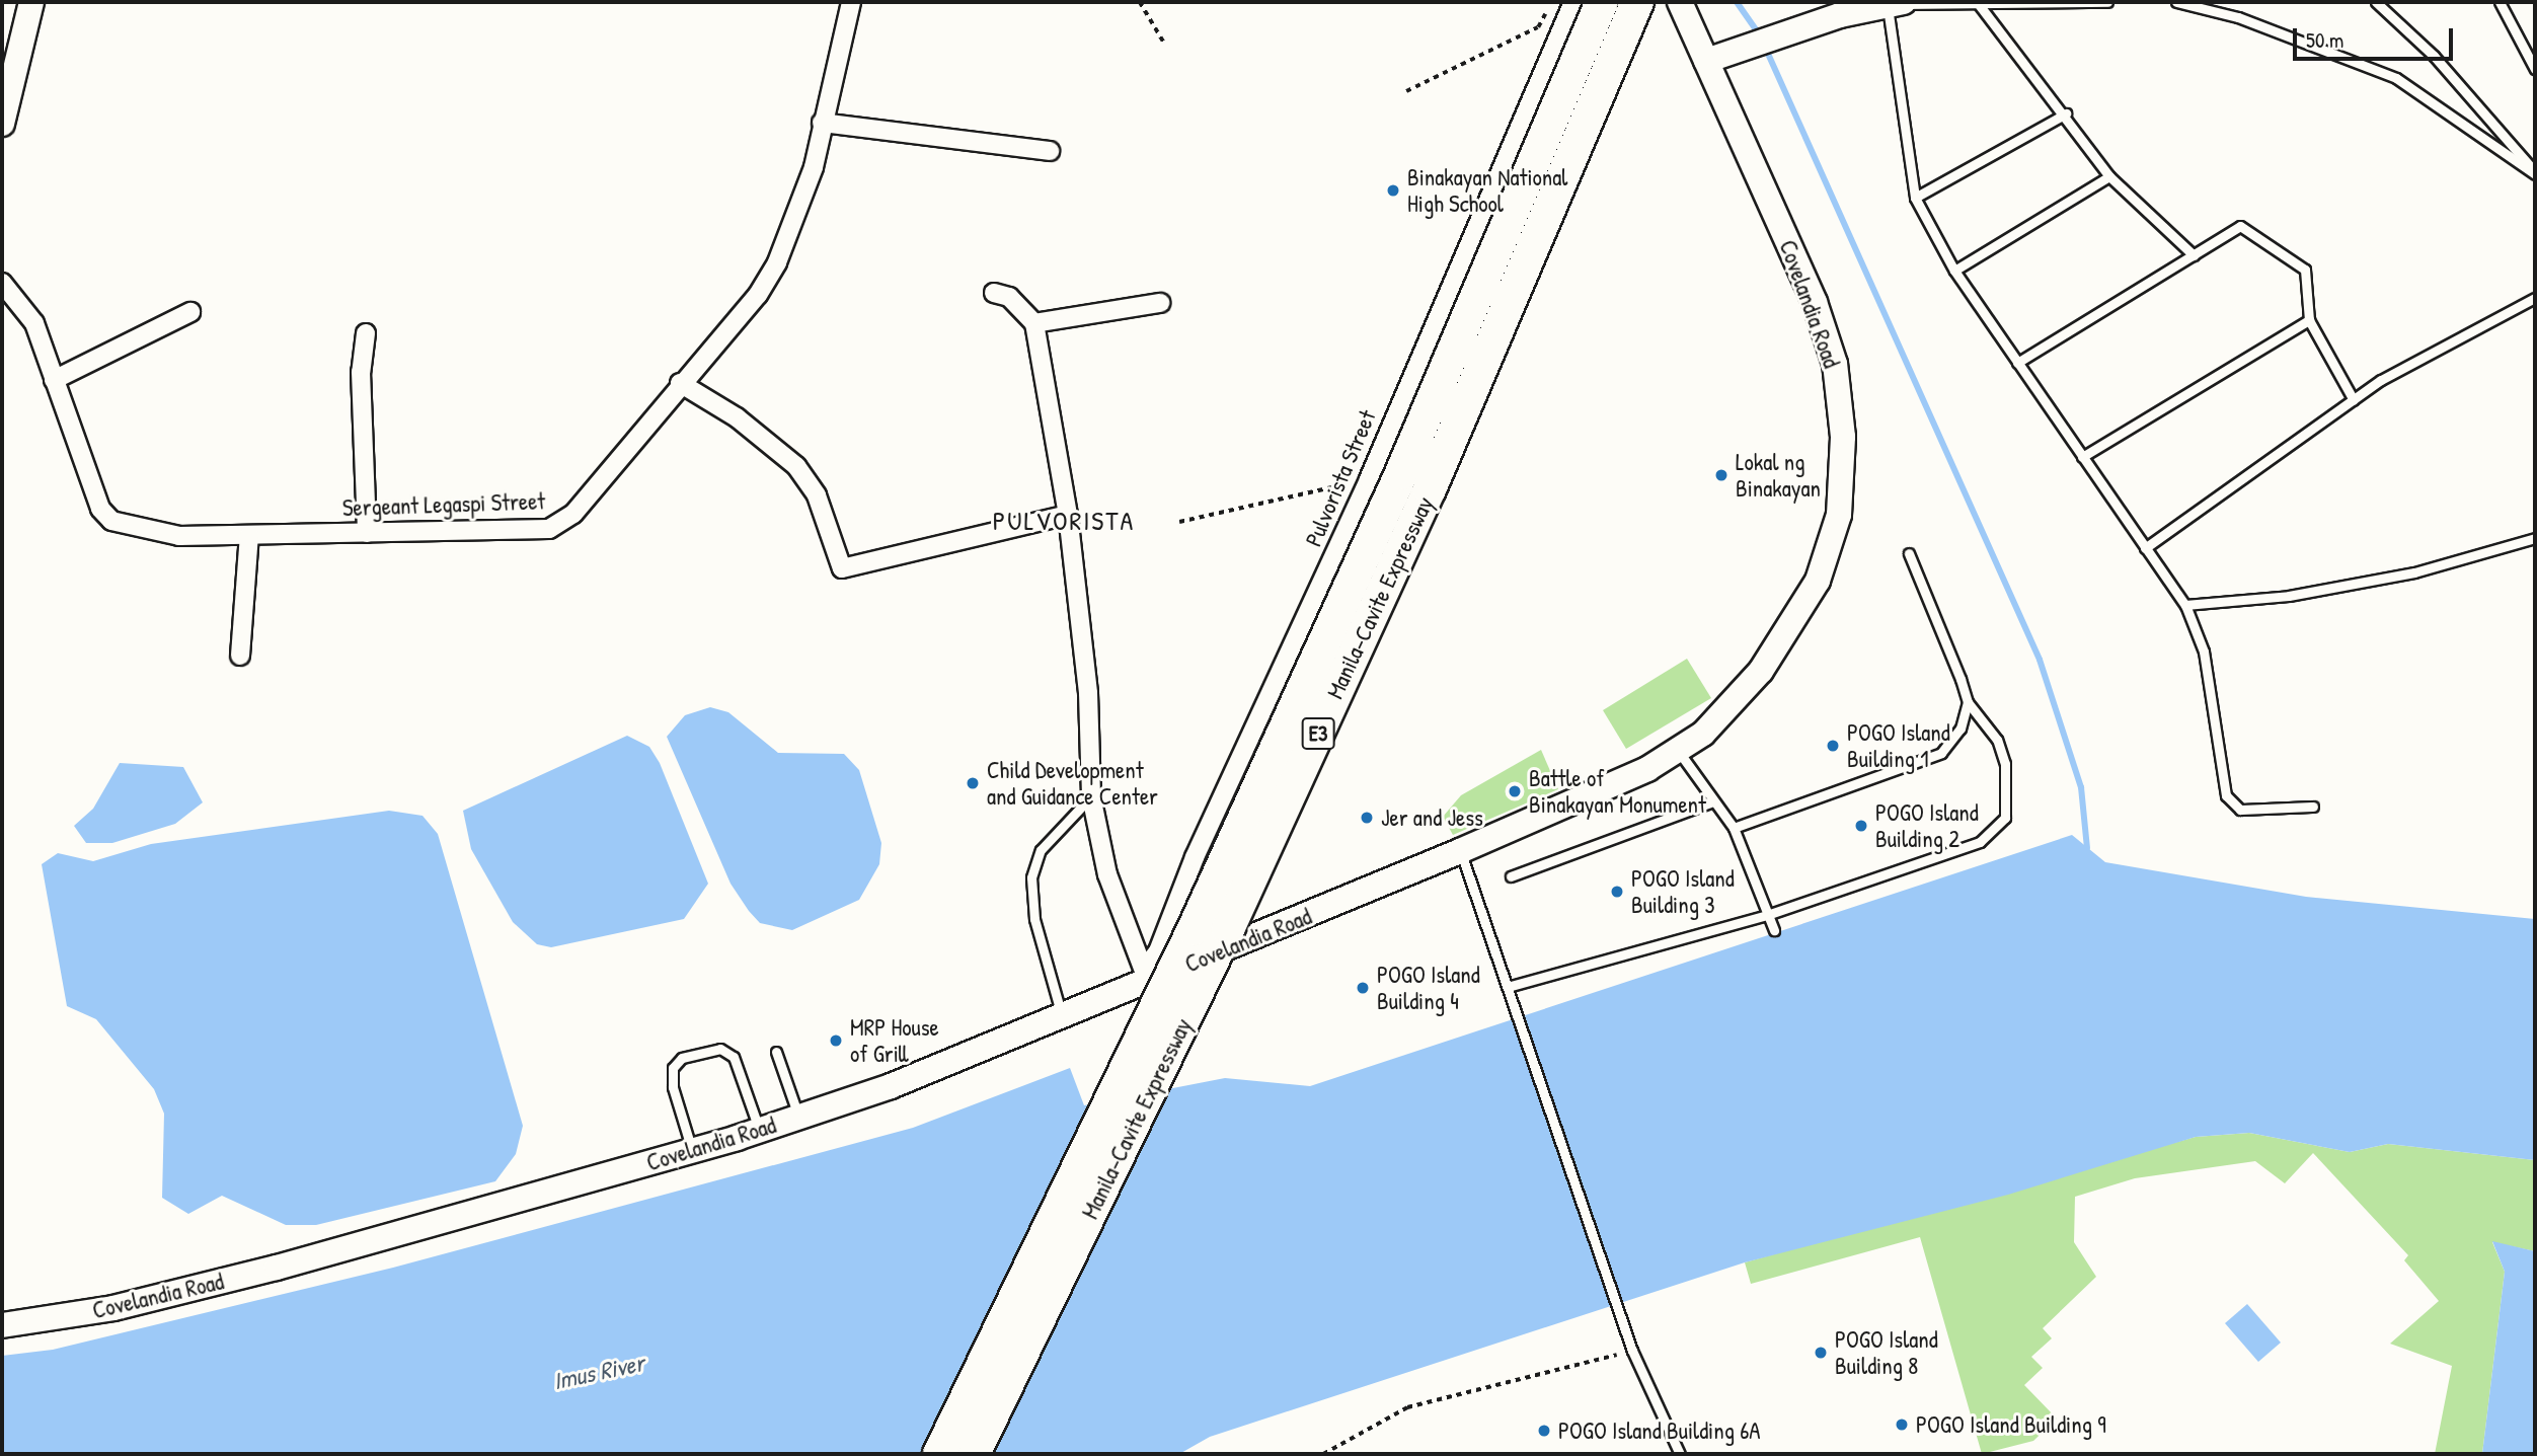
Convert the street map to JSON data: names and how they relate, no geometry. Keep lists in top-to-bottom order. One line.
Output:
{"streets":{"highway":["Manila–Cavite Expressway","E3"],"main road":["Covelandia Road"],"street":["Pulvorista Street","Sergeant Legaspi Street"]},"crossings":[["Covelandia Road","Pulvorista Street"]],"districts":["PULVORISTA"],"water":["Imus River"],"places":["Binakayan National High School","Lokal ng Binakayan","POGO Island Building 1","Child Development and Guidance Center","Battle of Binakayan Monument","Jer and Jess","POGO Island Building 2","POGO Island Building 3","POGO Island Building 4","MRP House of Grill","POGO Island Building 8","POGO Island Building 9","POGO Island Building 6A"],"scale_bar":"50 m"}
